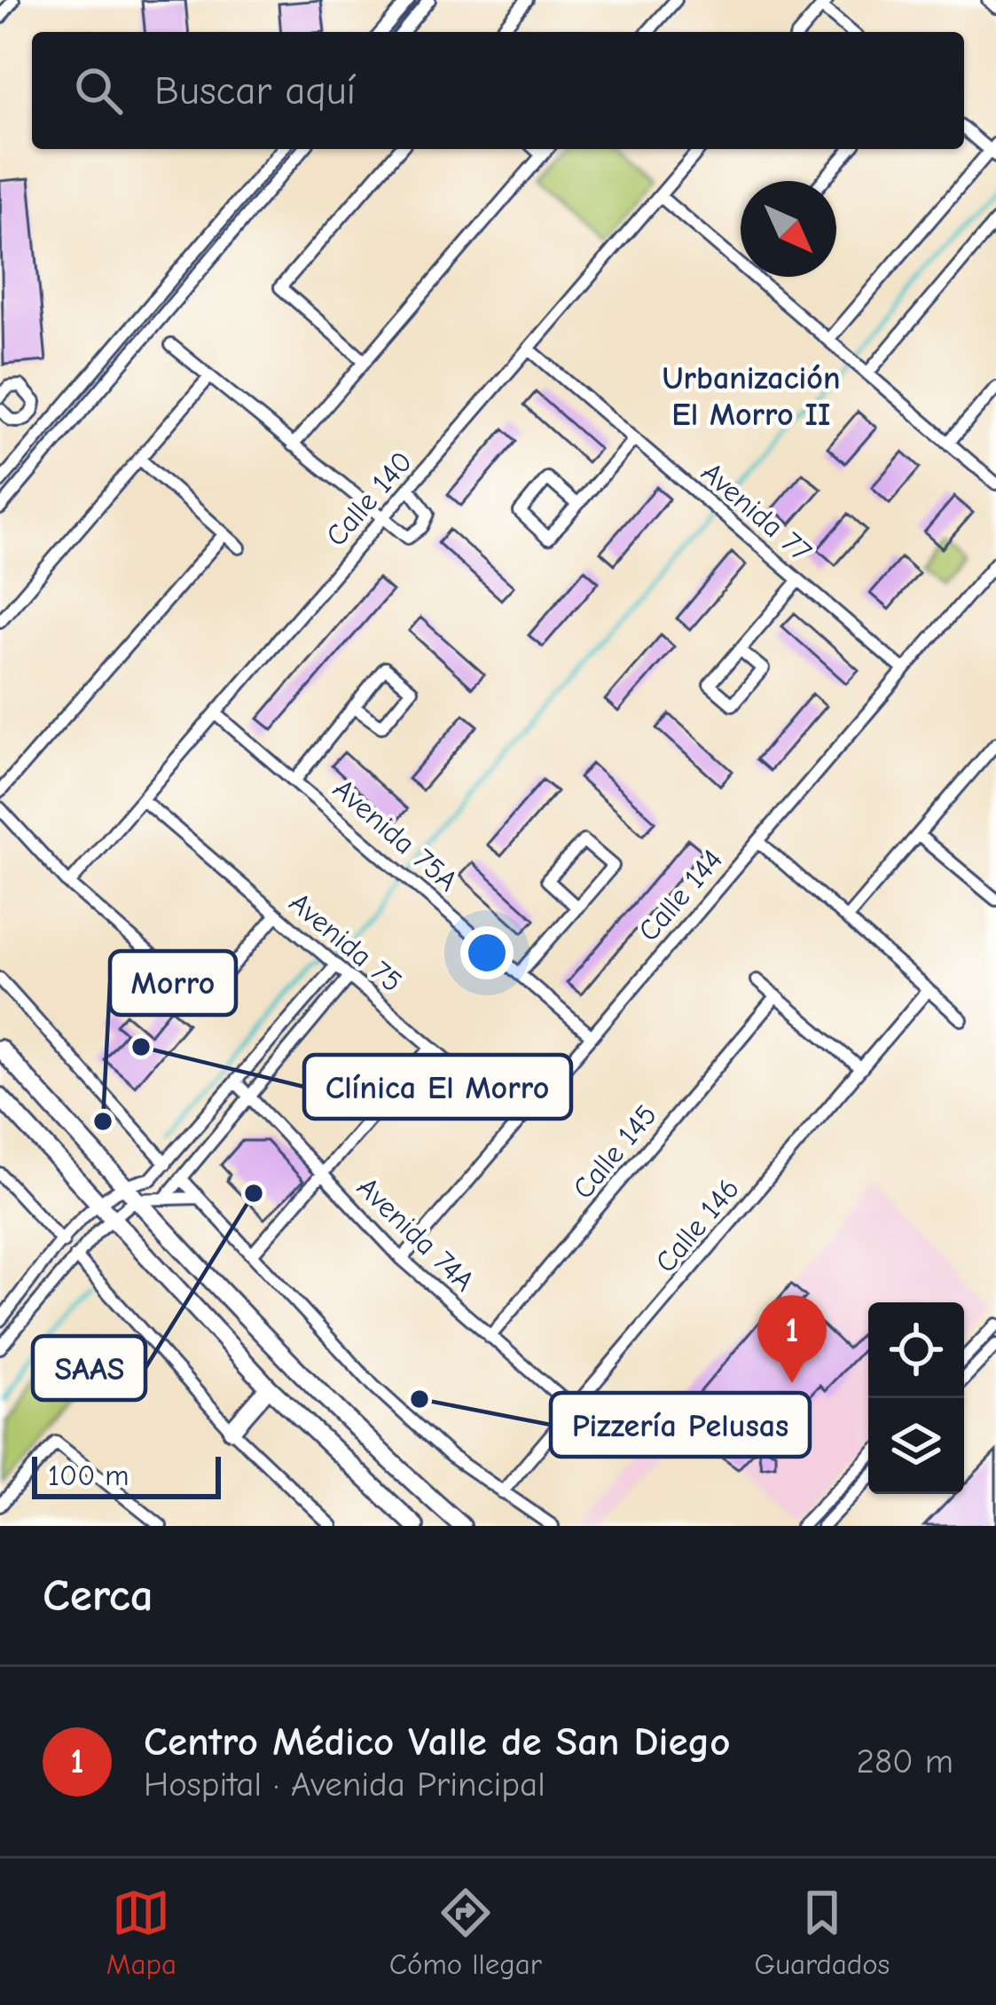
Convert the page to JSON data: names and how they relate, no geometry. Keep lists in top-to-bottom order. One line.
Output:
{"streets":{"street":["Calle 140","Avenida 77","Avenida 75A","Calle 144","Avenida 75","Calle 145","Calle 146","Avenida 74A"]},"crossings":[["Calle 140","Avenida 77"],["Calle 140","Avenida 75A"],["Calle 140","Avenida 75"],["Avenida 77","Calle 144"],["Avenida 75A","Calle 144"],["Calle 144","Avenida 75"],["Calle 144","Avenida 74A"],["Calle 145","Avenida 74A"],["Calle 146","Avenida 74A"]],"districts":["Urbanización El Morro II"],"places":["Clínica El Morro","Morro","SAAS","Pizzería Pelusas"],"scale_bar":"100 m","north":"bottom right","page":{"search":"Buscar aquí","pins":"1","scale":"100 m","heading":"Cerca","list":[{"mark":"1","name":"Centro Médico Valle de San Diego","note":"Hospital · Avenida Principal","value":"280 m"}],"nav":["Mapa","Cómo llegar","Guardados"]}}
